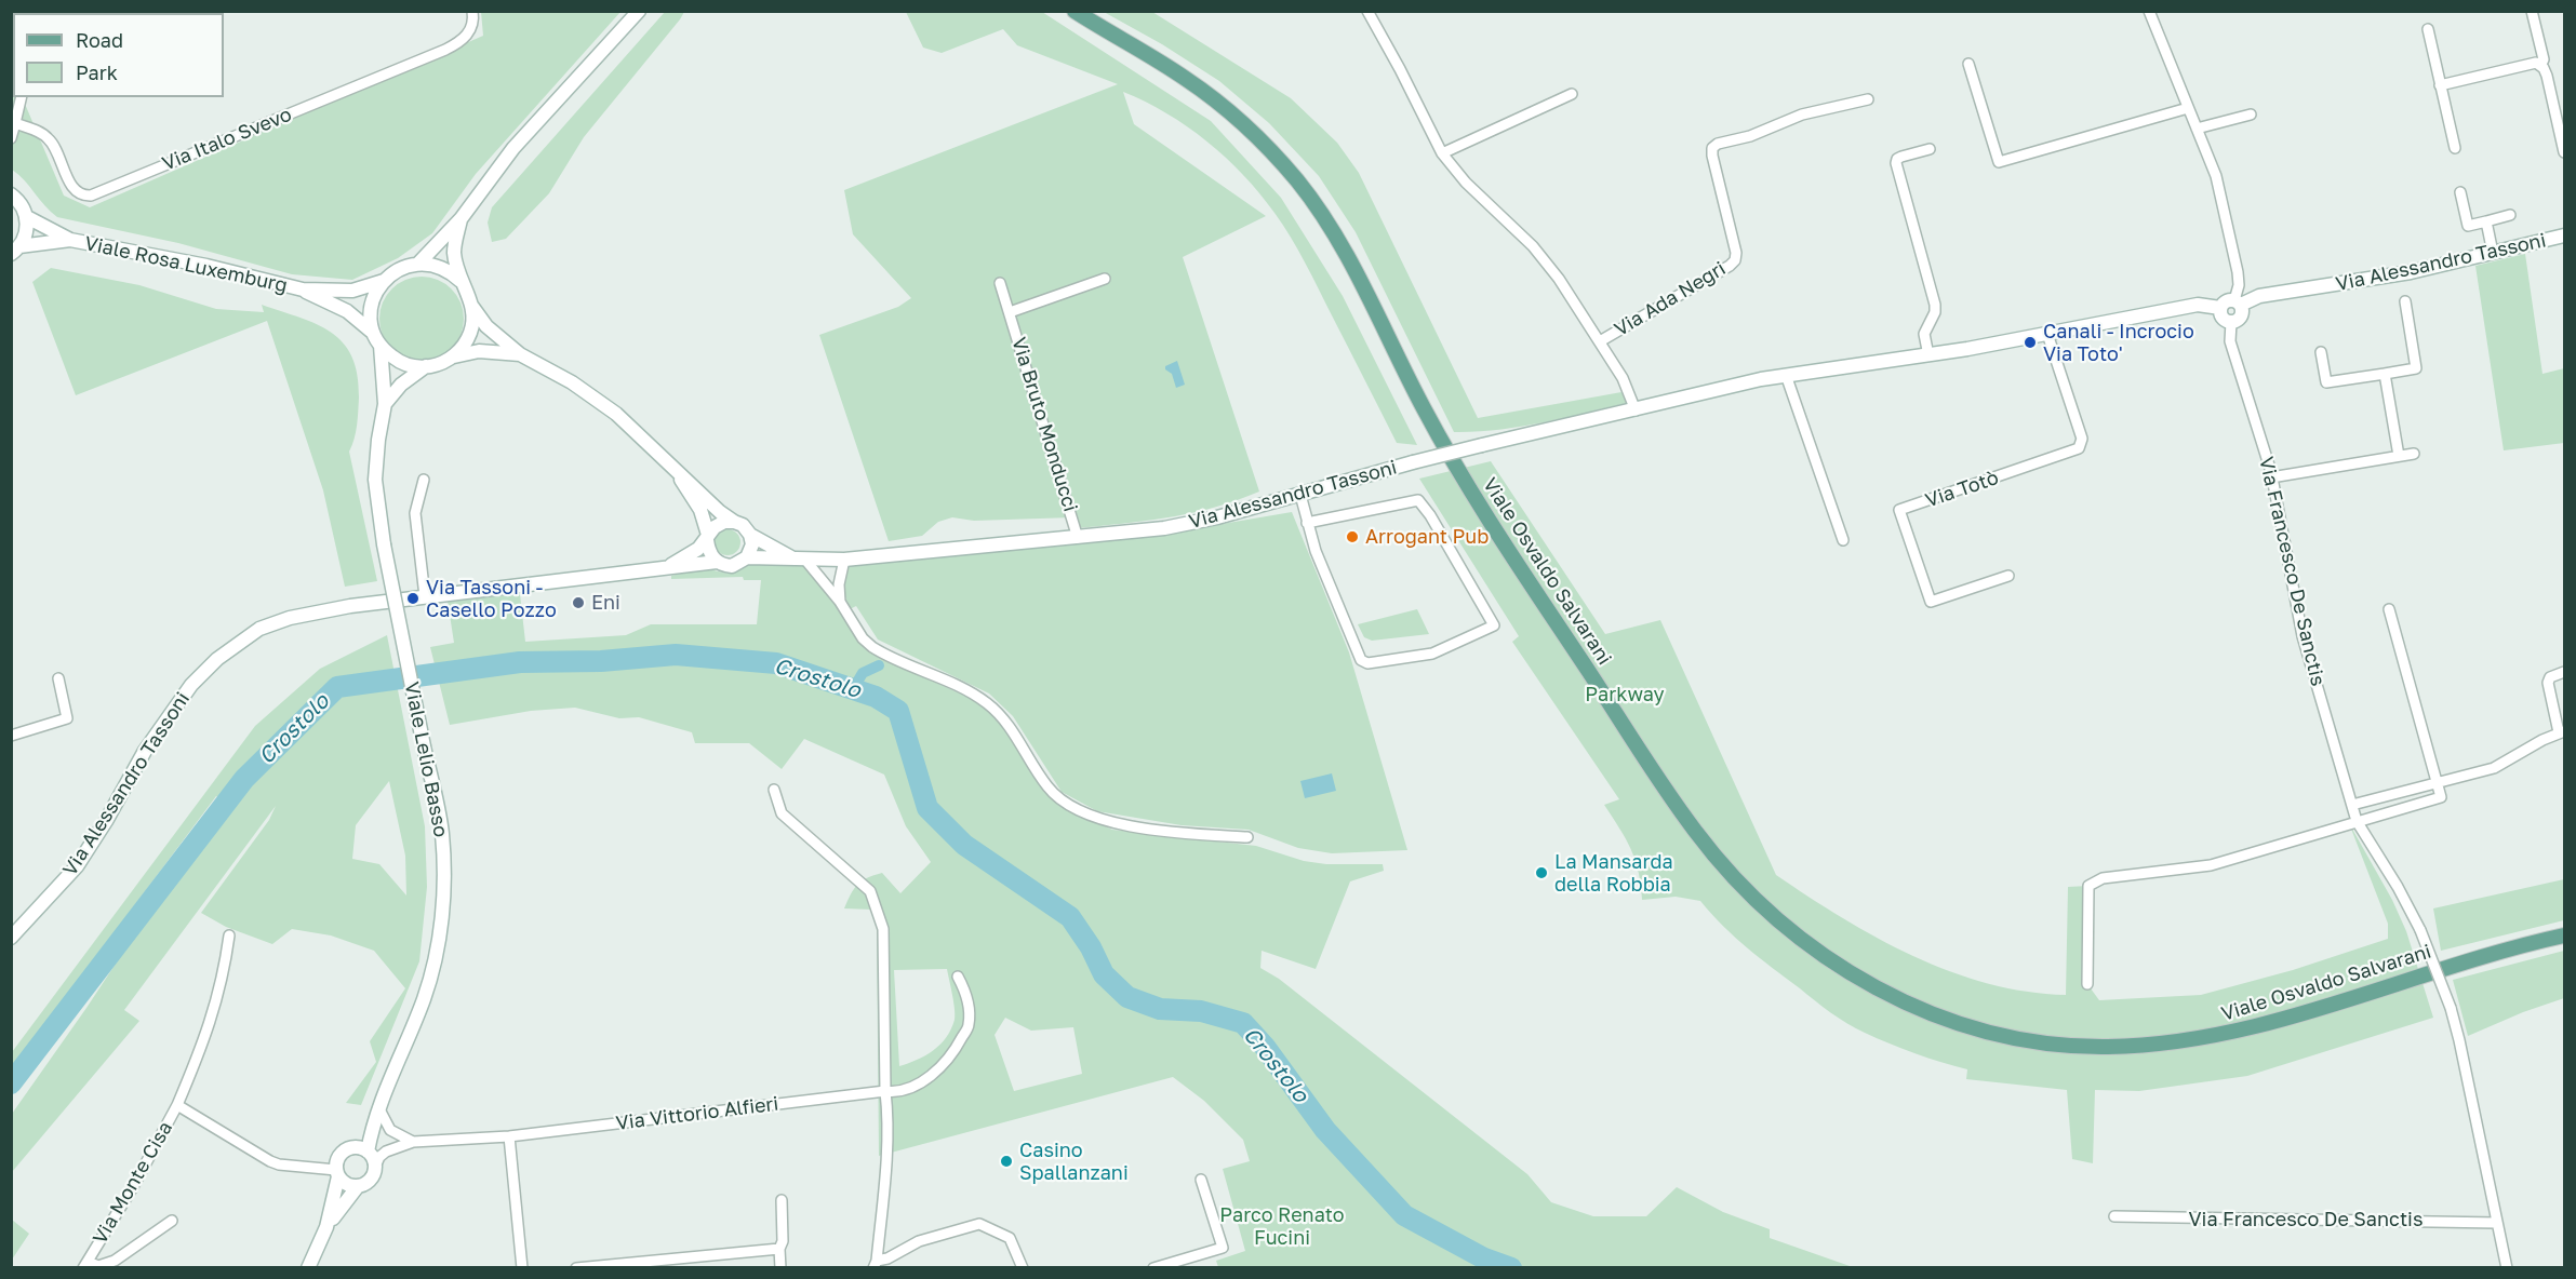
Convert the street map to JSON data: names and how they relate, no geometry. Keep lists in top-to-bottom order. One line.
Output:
{"streets":{"main road":["Viale Osvaldo Salvarani"],"street":["Via Italo Svevo","Via Alessandro Tassoni","Viale Rosa Luxemburg","Via Ada Negri","Via Bruto Monducci","Via Totò","Via Francesco De Sanctis","Viale Lelio Basso","Via Vittorio Alfieri","Via Monte Cisa"]},"crossings":[["Via Alessandro Tassoni","Via Ada Negri"],["Via Alessandro Tassoni","Via Bruto Monducci"],["Via Alessandro Tassoni","Via Totò"],["Via Alessandro Tassoni","Via Francesco De Sanctis"],["Viale Rosa Luxemburg","Viale Lelio Basso"],["Via Vittorio Alfieri","Via Monte Cisa"]],"water":["Crostolo"],"parks":["Parkway","Parco Renato Fucini"],"places":["Canali - Incrocio Via Toto'","Arrogant Pub","Via Tassoni - Casello Pozzo","Eni","La Mansarda della Robbia","Casino Spallanzani"],"legend":["Road","Park"]}
